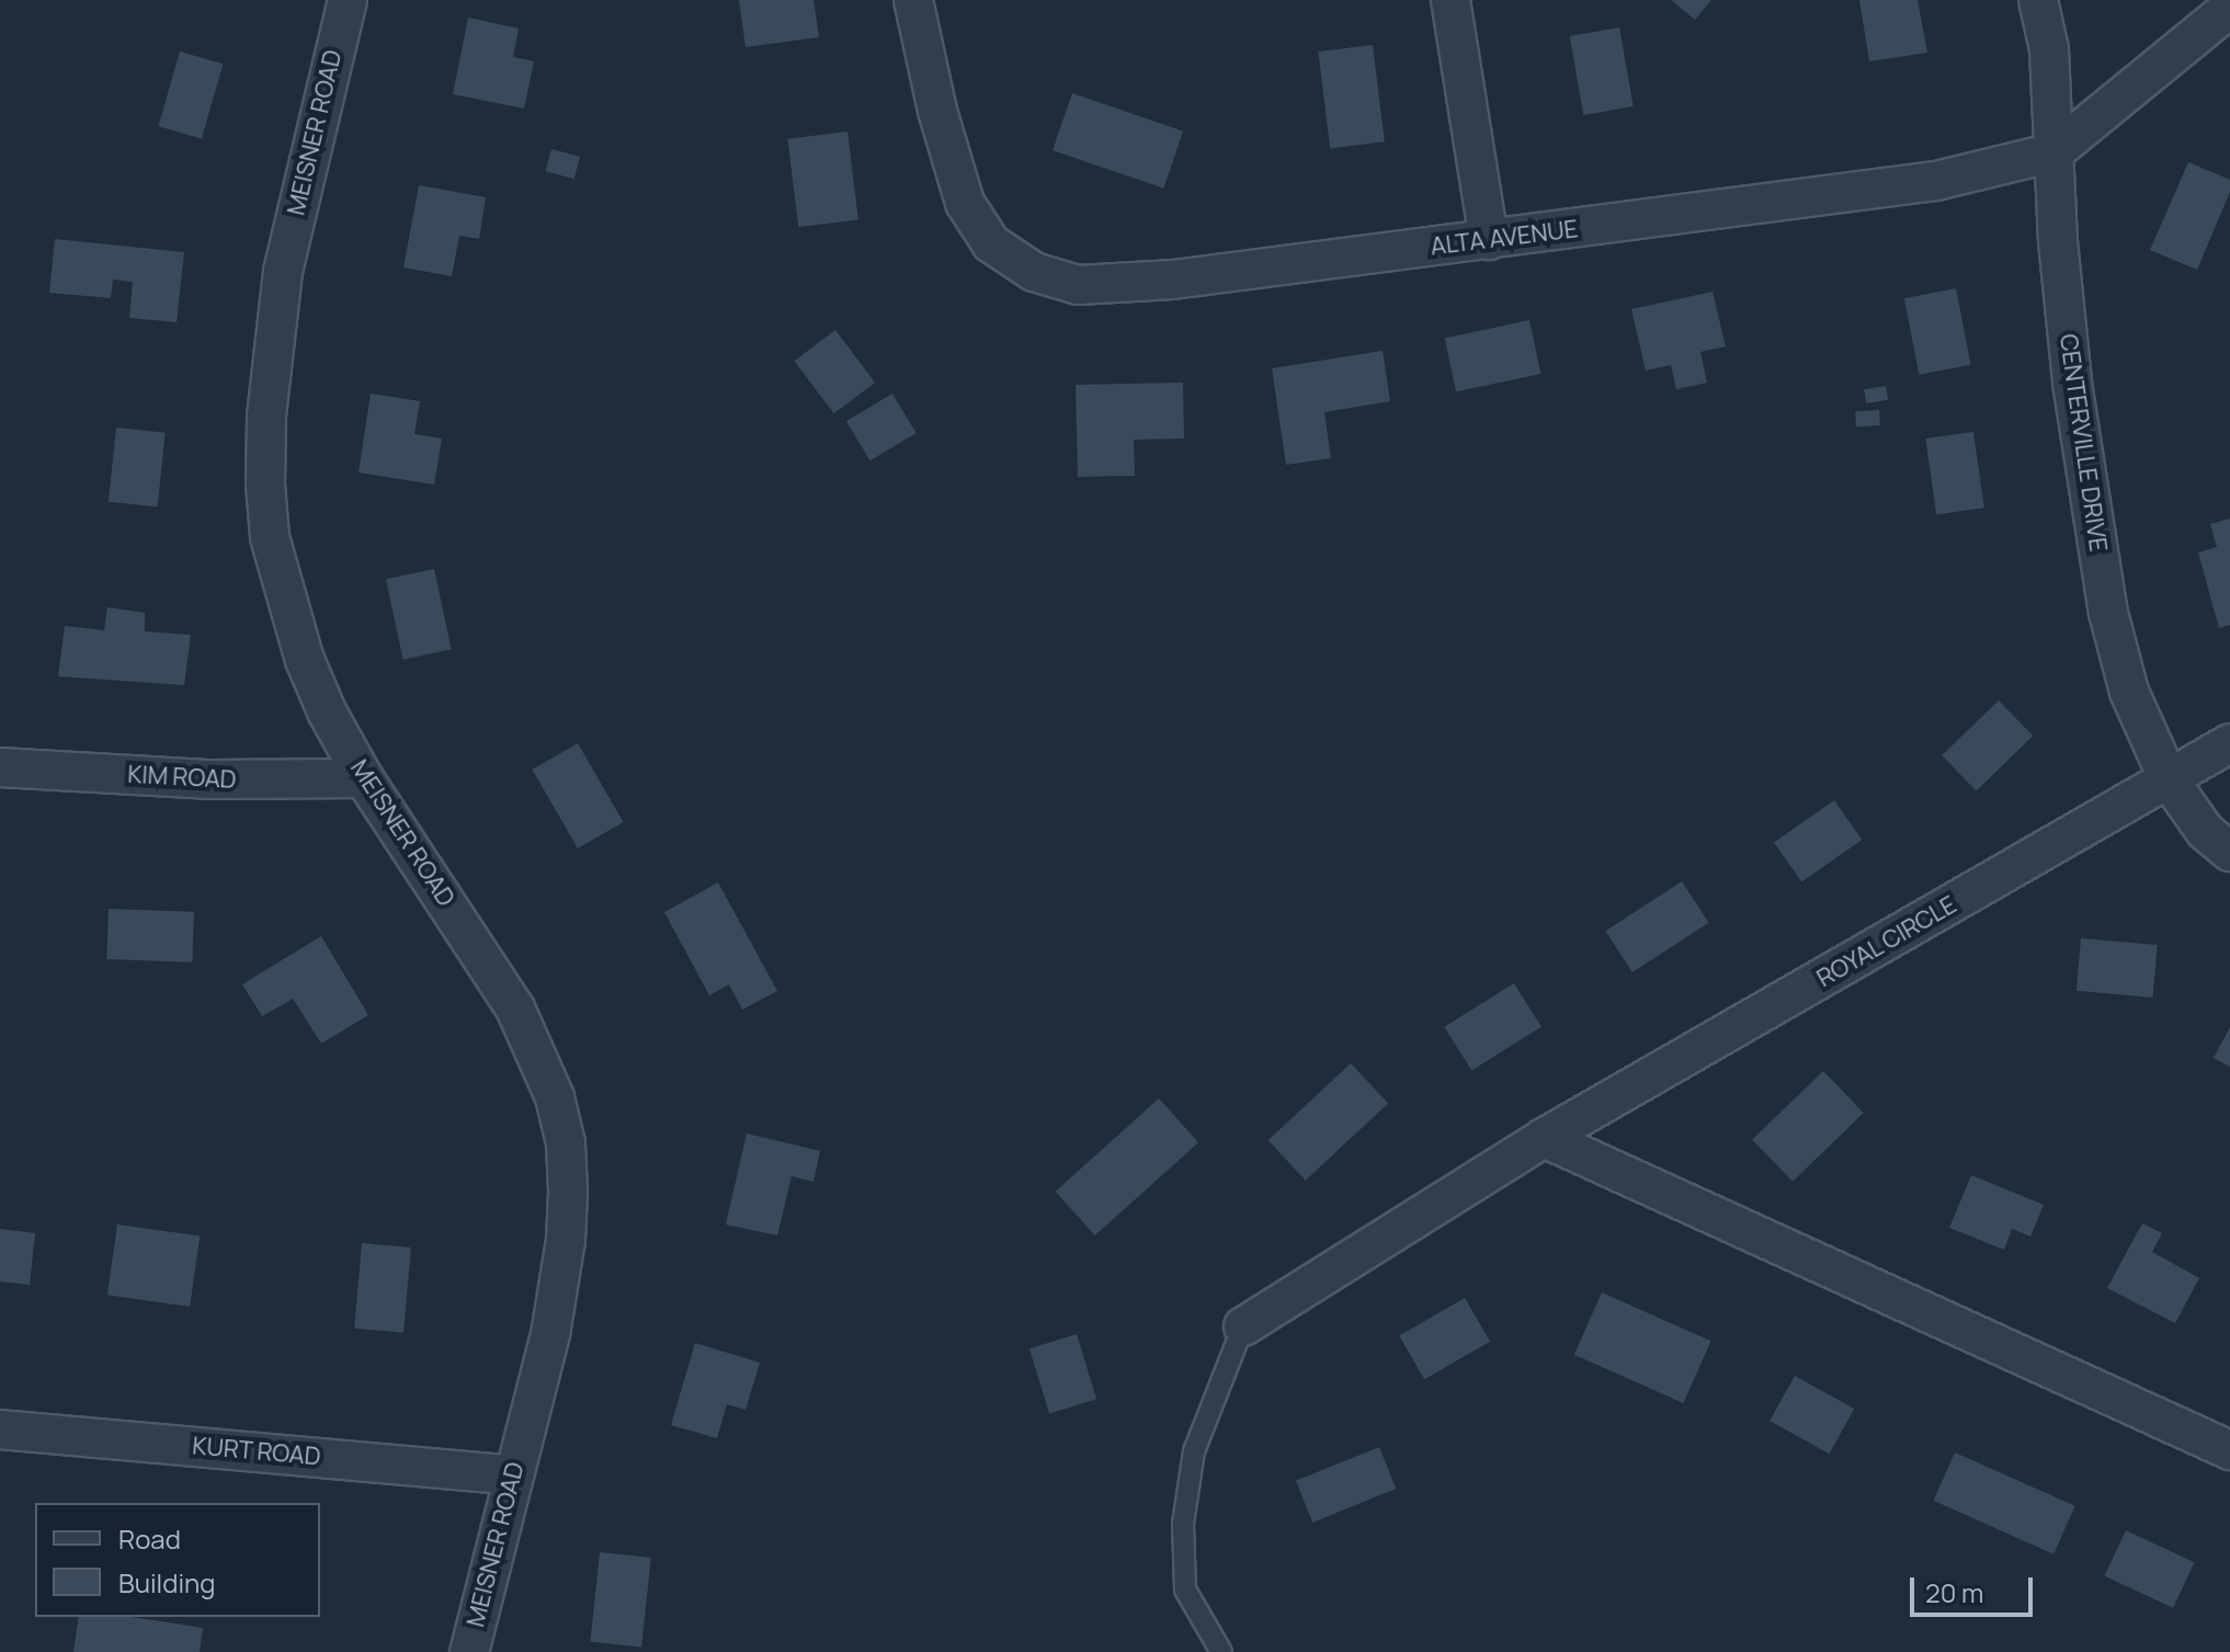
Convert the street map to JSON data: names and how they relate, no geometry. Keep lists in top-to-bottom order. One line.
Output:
{"streets":{"street":["MEISNER ROAD","ALTA AVENUE","CENTERVILLE DRIVE","KIM ROAD","ROYAL CIRCLE","KURT ROAD"]},"crossings":[["MEISNER ROAD","KIM ROAD"],["MEISNER ROAD","KURT ROAD"],["ALTA AVENUE","CENTERVILLE DRIVE"],["CENTERVILLE DRIVE","ROYAL CIRCLE"]],"legend":["Road","Building"],"scale_bar":"20 m"}
